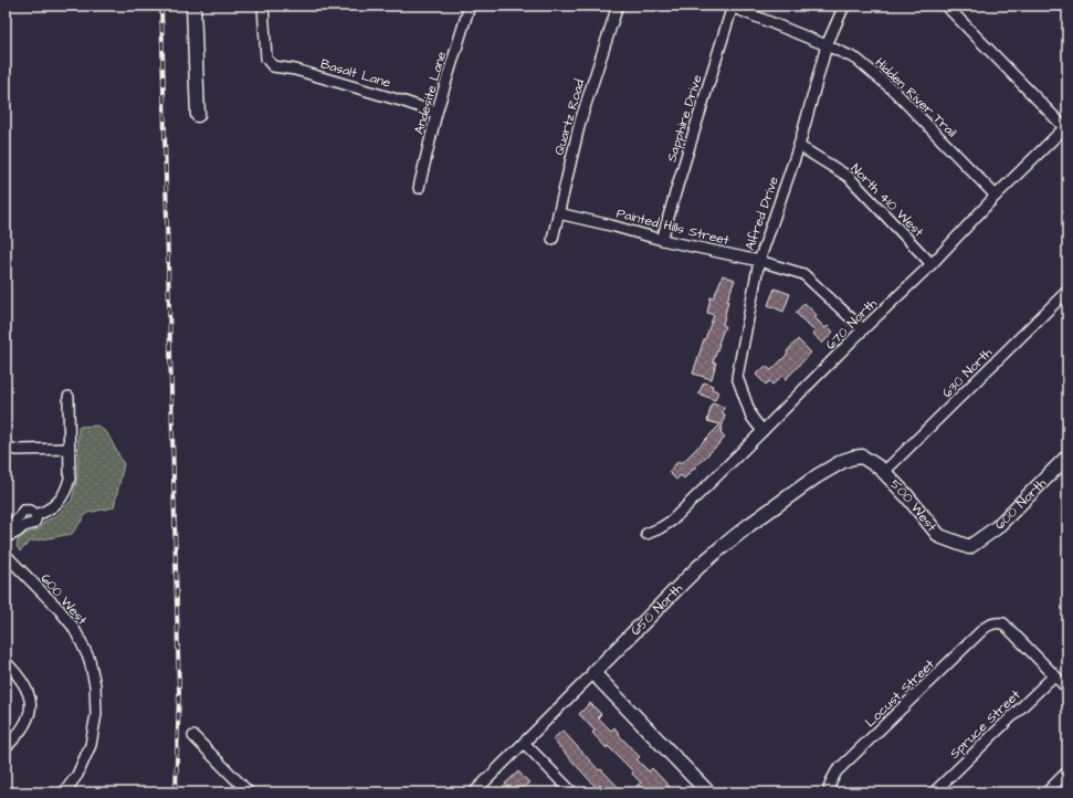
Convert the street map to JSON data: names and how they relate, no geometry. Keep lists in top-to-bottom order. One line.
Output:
{"streets":{"street":["Basalt Lane","Andesite Lane","Hidden River Trail","Quartz Road","Sapphire Drive","North 410 West","Alfred Drive","Painted Hills Street","670 North","630 North","600 North","500 West","600 West","650 North","Locust Street","Spruce Street"]},"crossings":[["Basalt Lane","Andesite Lane"],["Hidden River Trail","Sapphire Drive"],["Hidden River Trail","Alfred Drive"],["Hidden River Trail","670 North"],["Quartz Road","Painted Hills Street"],["Sapphire Drive","Painted Hills Street"],["North 410 West","Alfred Drive"],["North 410 West","670 North"],["Alfred Drive","Painted Hills Street"],["Alfred Drive","670 North"],["Painted Hills Street","670 North"],["630 North","500 West"],["600 North","500 West"],["500 West","650 North"],["Locust Street","Spruce Street"]]}
